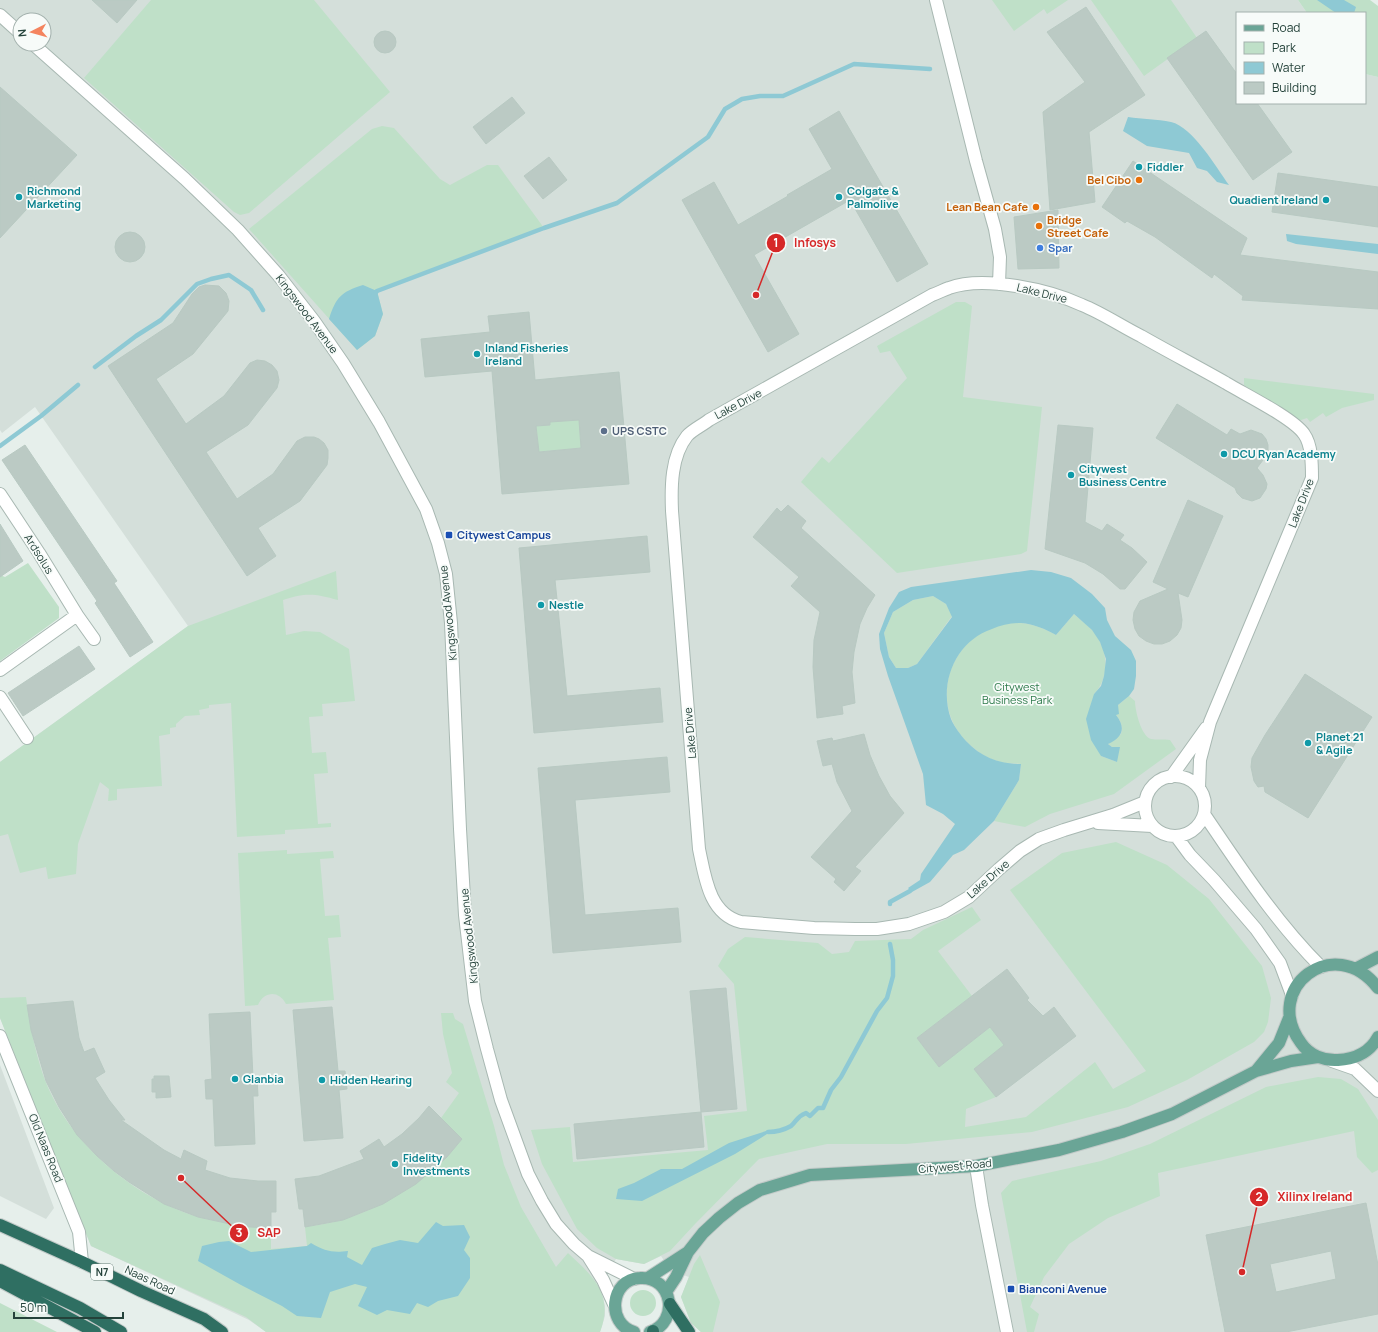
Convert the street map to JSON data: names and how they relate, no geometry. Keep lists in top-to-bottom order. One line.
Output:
{"streets":{"highway":["N7","Naas Road"],"main road":["Citywest Road"],"street":["Lake Drive","Kingswood Avenue","Ardsolus","Old Naas Road"]},"crossings":[["Old Naas Road","Naas Road"],["N7","Naas Road"]],"parks":["Citywest Business Park"],"places":{"other":["Fiddler","Bel Cibo","Richmond Marketing","Colgate & Palmolive","Quadient Ireland","Lean Bean Cafe","Bridge Street Cafe","Spar","Infosys","Inland Fisheries Ireland","UPS CSTC","DCU Ryan Academy","Citywest Business Centre","Nestle","Planet 21 & Agile","Glanbia","Hidden Hearing","Fidelity Investments","SAP","Xilinx Ireland"],"transit":["Citywest Campus","Bianconi Avenue"]},"legend":["Road","Park","Water","Building"],"scale_bar":"50 m","north":"left"}
